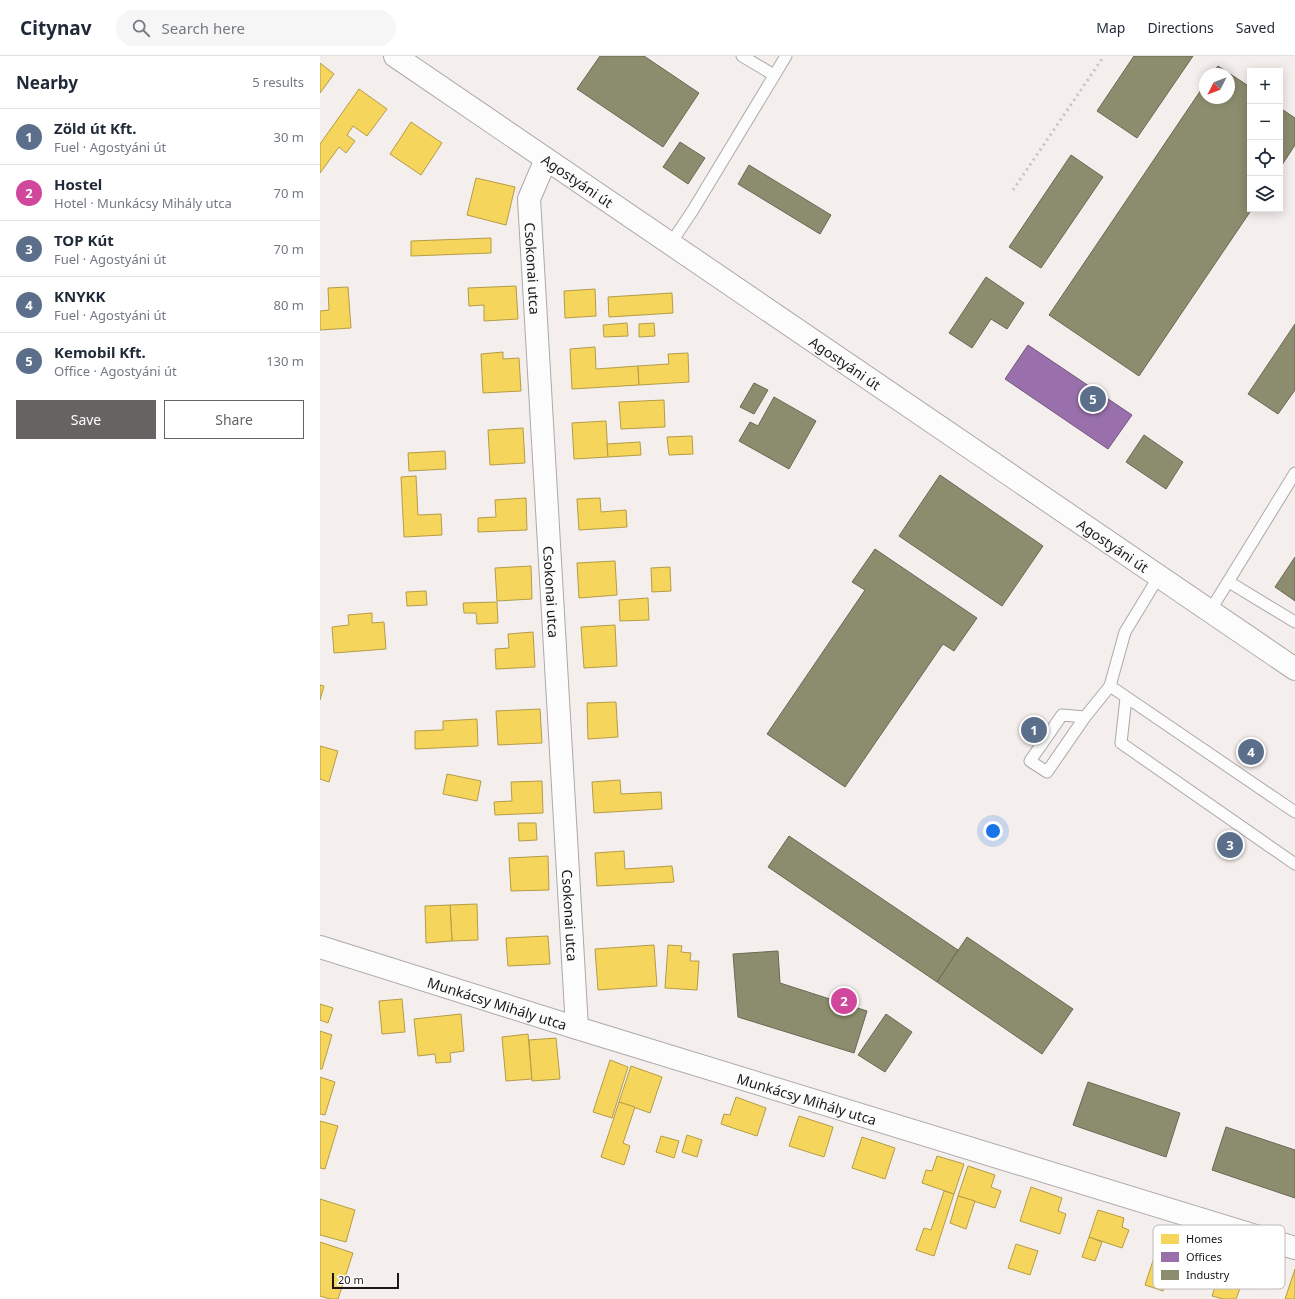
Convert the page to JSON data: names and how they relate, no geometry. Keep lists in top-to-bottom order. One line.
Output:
{"streets":{"street":["Agostyáni út","Csokonai utca","Munkácsy Mihály utca"]},"crossings":[["Agostyáni út","Csokonai utca"],["Csokonai utca","Munkácsy Mihály utca"]],"legend":["Homes","Offices","Industry"],"scale_bar":"20 m","north":"bottom left","page":{"header":"Citynav","search":"Search here","nav":["Map","Directions","Saved"],"heading":["Nearby","5 results"],"map_buttons":["+","−"],"list":[{"mark":"1","name":"Zöld út Kft.","note":"Fuel · Agostyáni út","value":"30 m"},{"mark":"2","name":"Hostel","note":"Hotel · Munkácsy Mihály utca","value":"70 m"},{"mark":"3","name":"TOP Kút","note":"Fuel · Agostyáni út","value":"70 m"},{"mark":"4","name":"KNYKK","note":"Fuel · Agostyáni út","value":"80 m"},{"mark":"5","name":"Kemobil Kft.","note":"Office · Agostyáni út","value":"130 m"}],"pins":["5","1","4","3","2"],"buttons":["Save","Share"],"scale":"20 m"}}
